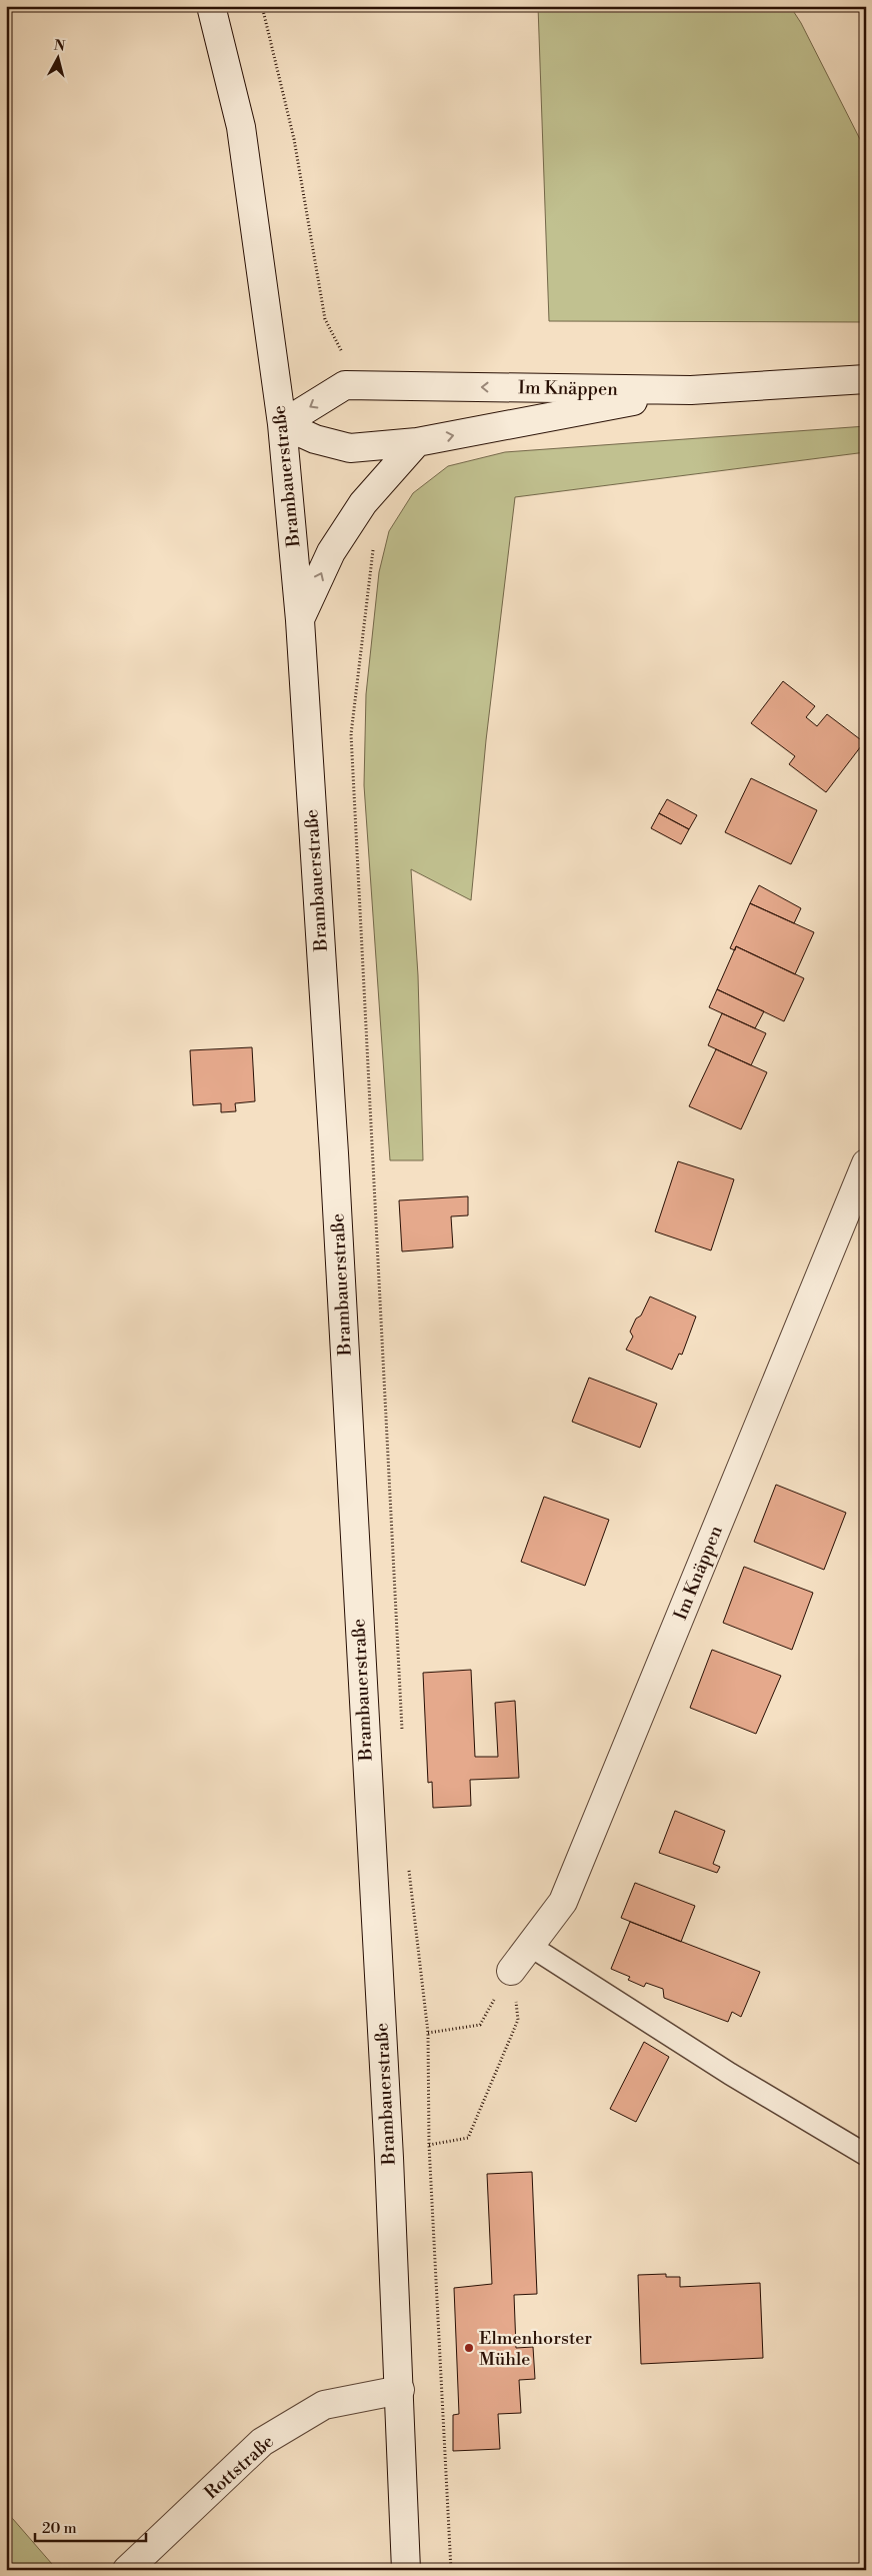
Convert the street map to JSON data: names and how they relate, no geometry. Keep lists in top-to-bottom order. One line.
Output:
{"streets":{"main road":["Im Knäppen","Brambauerstraße","Rottstraße"]},"crossings":[["Brambauerstraße","Rottstraße"]],"places":["Elmenhorster Mühle"],"scale_bar":"20 m","north":"top"}
